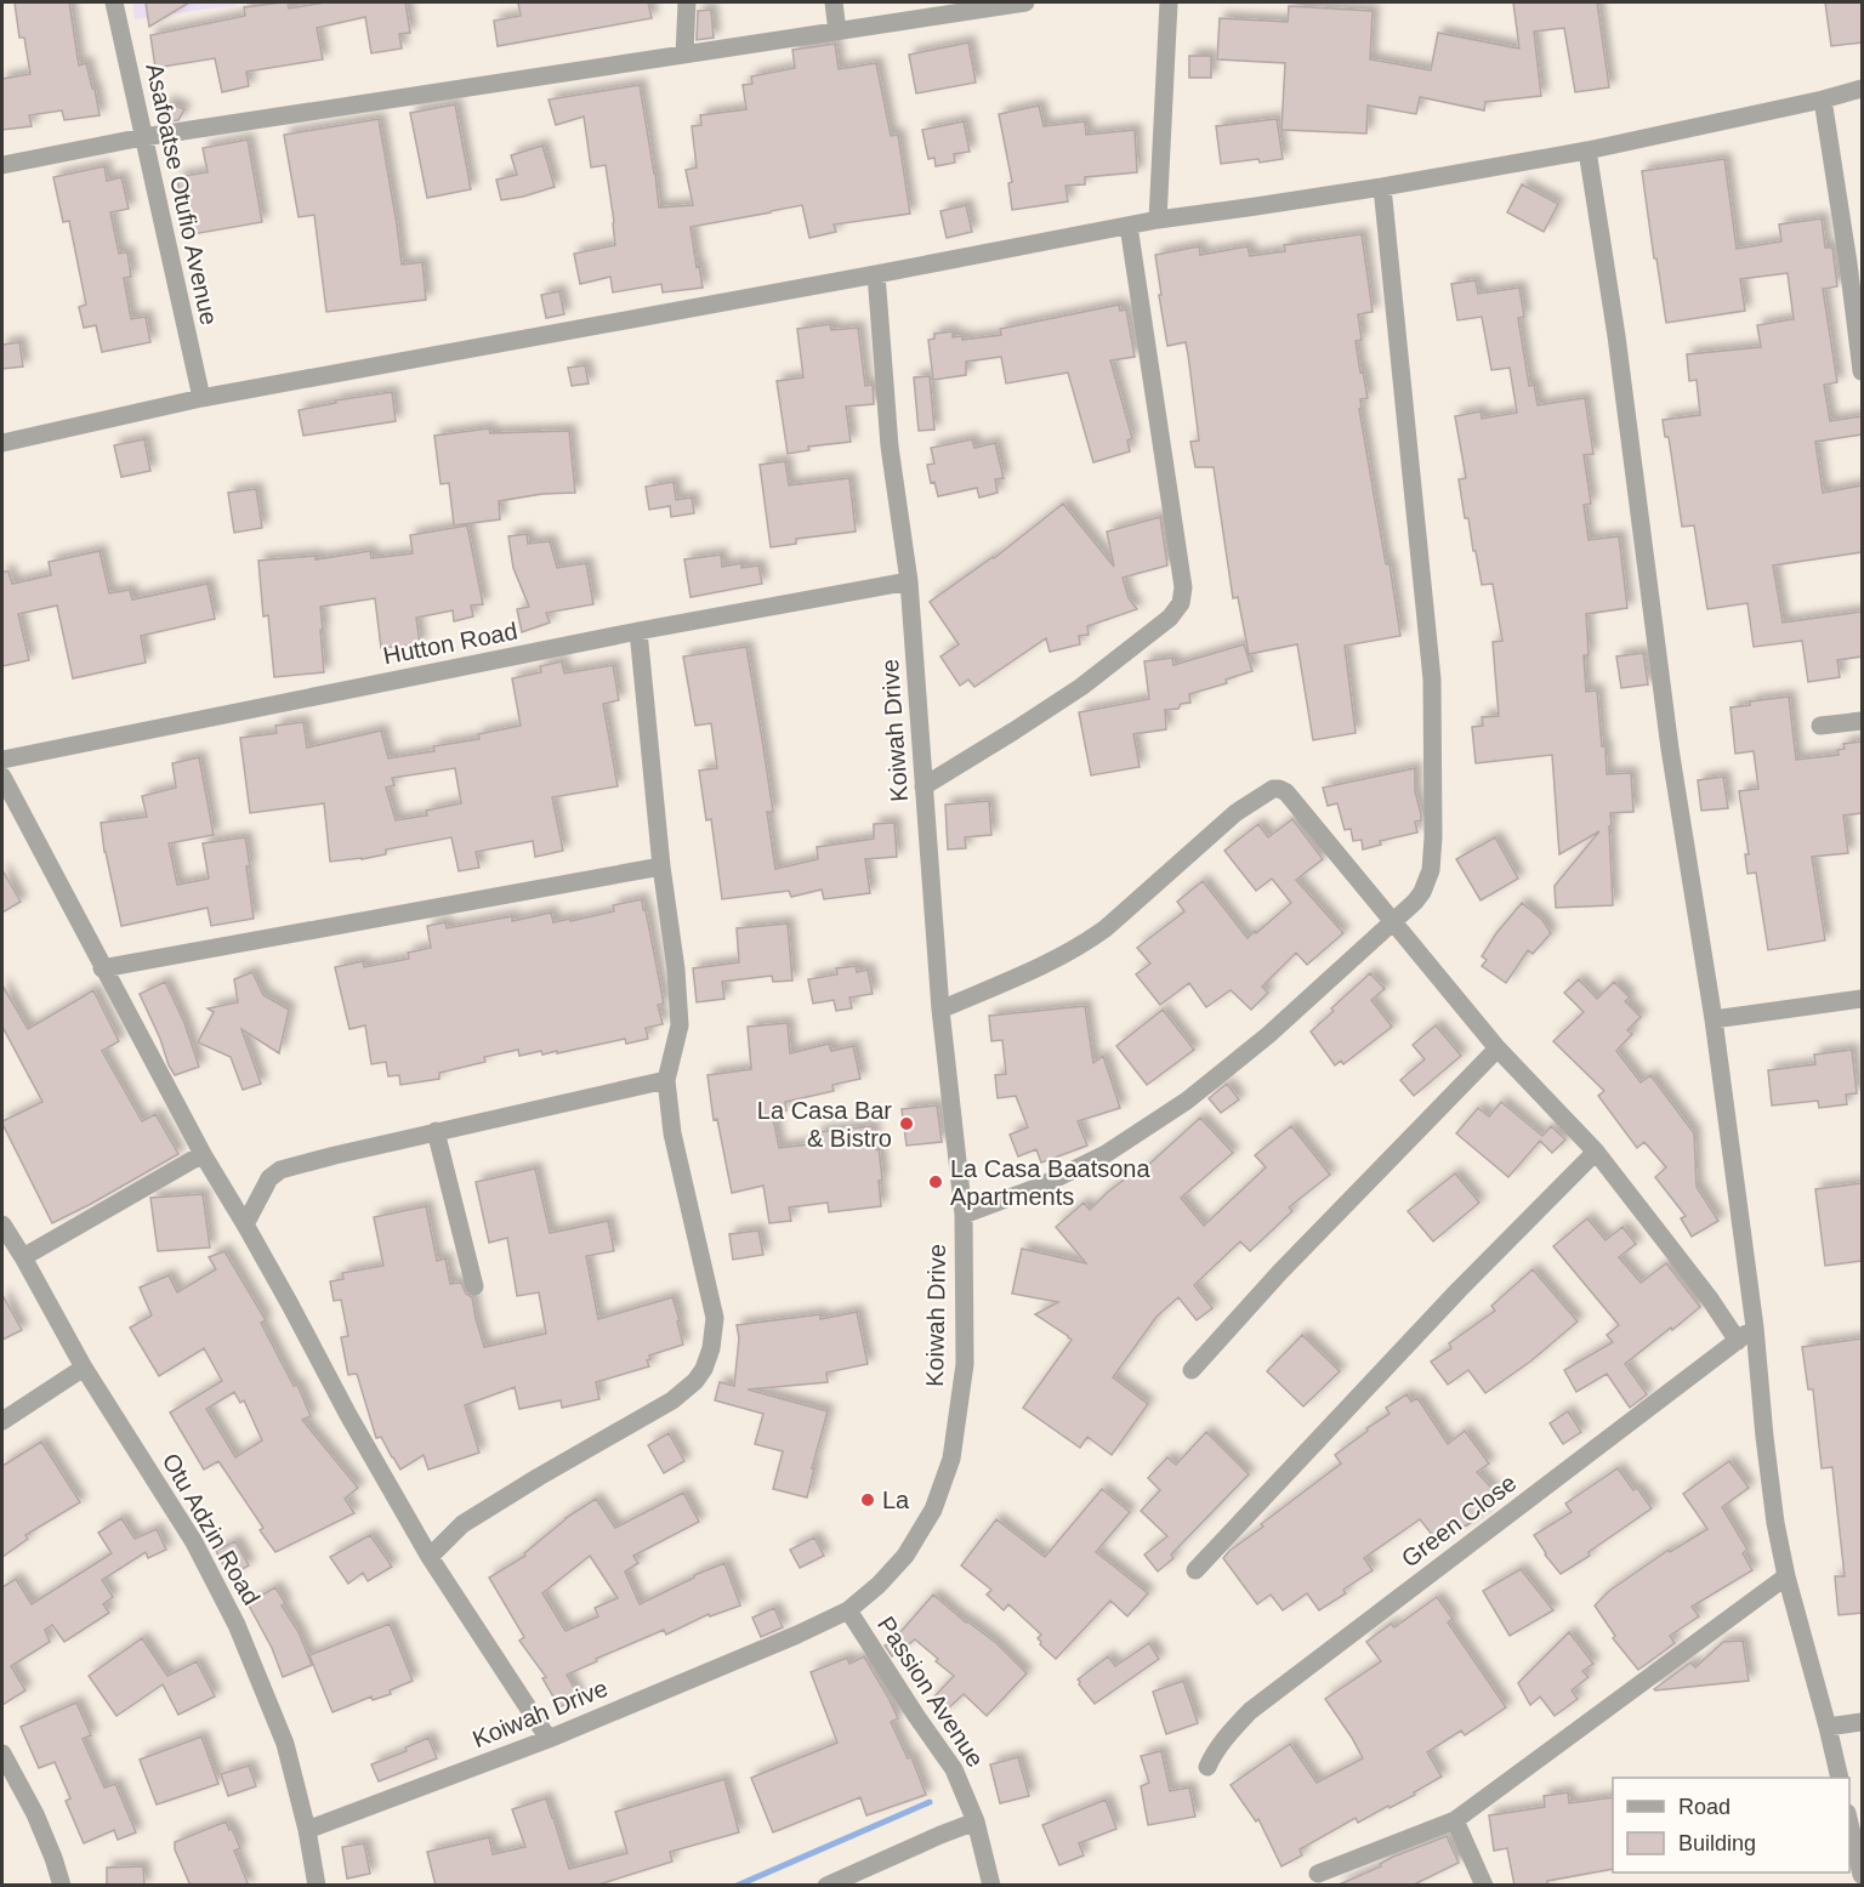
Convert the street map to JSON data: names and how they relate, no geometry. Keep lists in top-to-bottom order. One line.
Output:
{"streets":{"street":["Asafoatse Otufio Avenue","Hutton Road","Koiwah Drive","Green Close","Otu Adzin Road","Passion Avenue"]},"crossings":[["Hutton Road","Koiwah Drive"],["Koiwah Drive","Otu Adzin Road"],["Koiwah Drive","Passion Avenue"]],"places":["La Casa Bar & Bistro","La Casa Baatsona Apartments","La"],"legend":["Road","Building"]}
